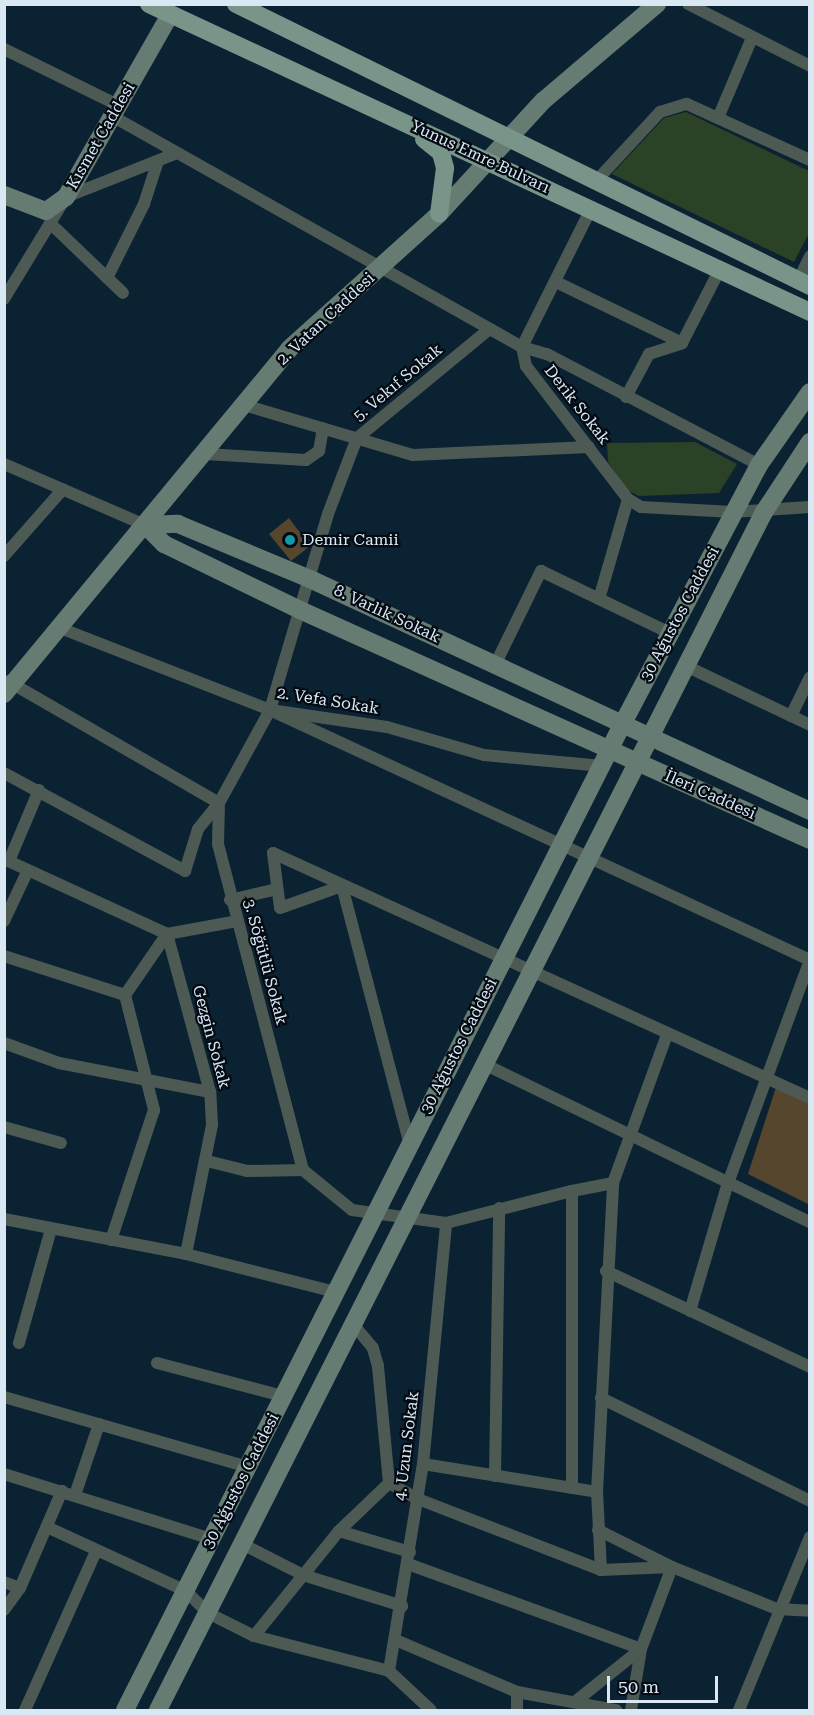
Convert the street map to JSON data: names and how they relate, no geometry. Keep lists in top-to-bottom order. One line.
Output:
{"streets":{"main road":["Kısmet Caddesi","Yunus Emre Bulvarı","2. Vatan Caddesi","8. Varlık Sokak","30 Ağustos Caddesi","İleri Caddesi"],"street":["5. Vekıf Sokak","Derik Sokak","2. Vefa Sokak","3. Söğütlü Sokak","Gezgin Sokak","4. Uzun Sokak"]},"crossings":[["Kısmet Caddesi","Yunus Emre Bulvarı"],["Yunus Emre Bulvarı","2. Vatan Caddesi"],["2. Vatan Caddesi","8. Varlık Sokak"],["2. Vatan Caddesi","2. Vefa Sokak"],["5. Vekıf Sokak","8. Varlık Sokak"],["5. Vekıf Sokak","2. Vefa Sokak"],["5. Vekıf Sokak","3. Söğütlü Sokak"],["8. Varlık Sokak","30 Ağustos Caddesi"],["8. Varlık Sokak","2. Vefa Sokak"],["8. Varlık Sokak","İleri Caddesi"],["30 Ağustos Caddesi","2. Vefa Sokak"],["30 Ağustos Caddesi","İleri Caddesi"],["2. Vefa Sokak","İleri Caddesi"],["2. Vefa Sokak","3. Söğütlü Sokak"]],"places":["Demir Camii"],"scale_bar":"50 m"}
